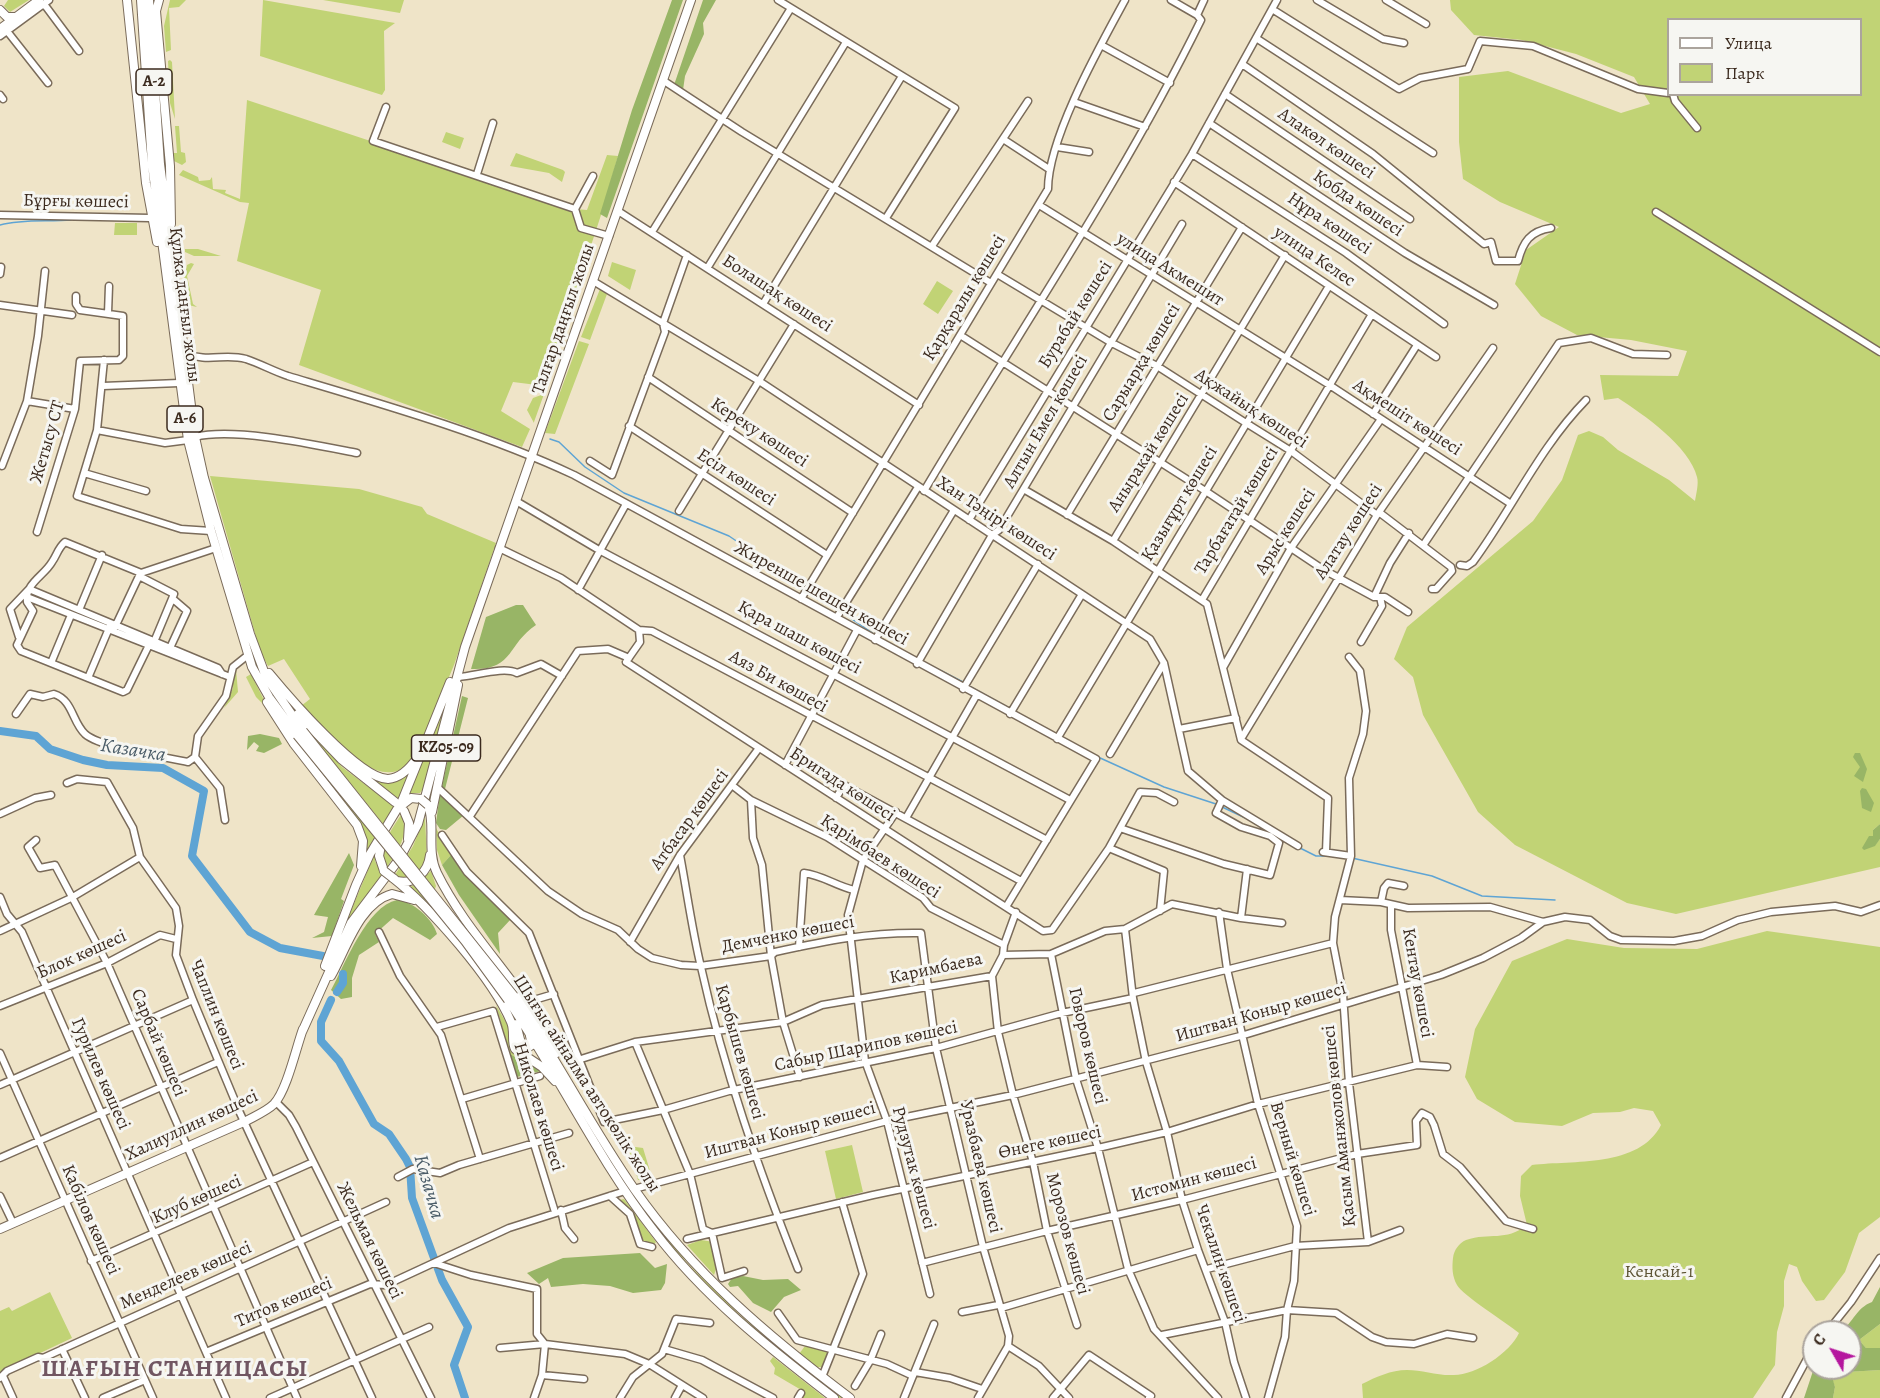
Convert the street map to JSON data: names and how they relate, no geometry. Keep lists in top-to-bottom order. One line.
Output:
{"streets":{"main road":["A-2","Құлжа даңғыл жолы","Талғар даңғыл жолы","A-6","KZ05-09","Шығыс айналма автокөлік жолы","Халиуллин көшесі"],"street":["Алакөл көшесі","Бұрғы көшесі","Қобда көшесі","Нұра көшесі","улица Келеc","улица Акмешит","Болашақ көшесі","Қарқаралы көшесі","Бурабай көшесі","Сарыарқа көшесі","Ақжайық көшесі","Ақмешіт көшесі","Алтын Емел көшесі","Кереку көшесі","Жетысу СТ","Аныракай көшесі","Есіл көшесі","Қазығұрт көшесі","Тарбағатай көшесі","Хан Тәңірі көшесі","Арыс көшесі","Алатау көшесі","Жиренше шешен көшесі","Қара шаш көшесі","Аяз Би көшесі","Бригада көшесі","Атбасар көшесі","Қарімбаев көшесі","Демченко көшесі","Блок көшесі","Каримбаева","Кентау көшесі","Иштван Коныр көшесі","Чаплин көшесі","Сарбай көшесі","Говоров көшесі","Сабыр Шарипов көшесі","Карбышев көшесі","Гурилев көшесі","Николаев көшесі","Қасым Аманжолов көшесі","Өнеге көшесі","Верный көшесі","Уразбаева көшесі","Рудзутак көшесі","Истомин көшесі","Клуб көшесі","Кабілов көшесі","Морозов көшесі","Жельмая көшесі","Чекалин көшесі","Менделеев көшесі","Титов көшесі"]},"crossings":[["Алакөл көшесі","Бурабай көшесі"],["Қобда көшесі","Бурабай көшесі"],["Нұра көшесі","Бурабай көшесі"],["улица Келеc","Бурабай көшесі"],["улица Келеc","Сарыарқа көшесі"],["улица Келеc","Аныракай көшесі"],["улица Келеc","Қазығұрт көшесі"],["улица Келеc","Тарбағатай көшесі"],["улица Акмешит","Қарқаралы көшесі"],["улица Акмешит","Бурабай көшесі"],["улица Акмешит","Сарыарқа көшесі"],["улица Акмешит","Ақмешіт көшесі"],["улица Акмешит","Алтын Емел көшесі"],["улица Акмешит","Аныракай көшесі"],["улица Акмешит","Қазығұрт көшесі"],["Болашақ көшесі","Қарқаралы көшесі"],["Болашақ көшесі","Талғар даңғыл жолы"],["Қарқаралы көшесі","Ақжайық көшесі"],["Қарқаралы көшесі","Кереку көшесі"],["Қарқаралы көшесі","Есіл көшесі"],["Қарқаралы көшесі","Хан Тәңірі көшесі"],["Қарқаралы көшесі","Жиренше шешен көшесі"],["Құлжа даңғыл жолы","Жиренше шешен көшесі"],["Құлжа даңғыл жолы","Шығыс айналма автокөлік жолы"],["Бурабай көшесі","Ақжайық көшесі"],["Бурабай көшесі","Хан Тәңірі көшесі"],["Талғар даңғыл жолы","Хан Тәңірі көшесі"],["Талғар даңғыл жолы","Жиренше шешен көшесі"],["Талғар даңғыл жолы","Қара шаш көшесі"],["Талғар даңғыл жолы","Аяз Би көшесі"],["Талғар даңғыл жолы","KZ05-09"],["Сарыарқа көшесі","Ақжайық көшесі"],["Ақжайық көшесі","Алтын Емел көшесі"],["Ақжайық көшесі","Аныракай көшесі"],["Ақжайық көшесі","Қазығұрт көшесі"],["Ақжайық көшесі","Тарбағатай көшесі"],["Ақжайық көшесі","Арыс көшесі"],["Ақжайық көшесі","Алатау көшесі"],["Ақмешіт көшесі","Қазығұрт көшесі"],["Ақмешіт көшесі","Тарбағатай көшесі"],["Ақмешіт көшесі","Арыс көшесі"],["Ақмешіт көшесі","Алатау көшесі"],["Алтын Емел көшесі","Хан Тәңірі көшесі"],["Алтын Емел көшесі","Жиренше шешен көшесі"],["Қазығұрт көшесі","Хан Тәңірі көшесі"],["Қазығұрт көшесі","Жиренше шешен көшесі"],["Жиренше шешен көшесі","Қара шаш көшесі"],["KZ05-09","Демченко көшесі"],["Бригада көшесі","Атбасар көшесі"],["Бригада көшесі","Рудзутак көшесі"],["Атбасар көшесі","Қарімбаев көшесі"],["Атбасар көшесі","Демченко көшесі"],["Атбасар көшесі","Карбышев көшесі"],["Қарімбаев көшесі","Рудзутак көшесі"],["Демченко көшесі","Карбышев көшесі"],["Демченко көшесі","Уразбаева көшесі"],["Демченко көшесі","Рудзутак көшесі"],["Блок көшесі","Чаплин көшесі"],["Блок көшесі","Сарбай көшесі"],["Блок көшесі","Гурилев көшесі"],["Каримбаева","Говоров көшесі"],["Каримбаева","Сабыр Шарипов көшесі"],["Каримбаева","Карбышев көшесі"],["Каримбаева","Верный көшесі"],["Каримбаева","Уразбаева көшесі"],["Каримбаева","Рудзутак көшесі"],["Каримбаева","Морозов көшесі"],["Каримбаева","Чекалин көшесі"],["Кентау көшесі","Иштван Коныр көшесі"],["Кентау көшесі","Өнеге көшесі"],["Иштван Коныр көшесі","Говоров көшесі"],["Иштван Коныр көшесі","Карбышев көшесі"],["Иштван Коныр көшесі","Шығыс айналма автокөлік жолы"],["Иштван Коныр көшесі","Қасым Аманжолов көшесі"],["Иштван Коныр көшесі","Верный көшесі"],["Иштван Коныр көшесі","Уразбаева көшесі"],["Иштван Коныр көшесі","Рудзутак көшесі"],["Иштван Коныр көшесі","Морозов көшесі"],["Иштван Коныр көшесі","Чекалин көшесі"],["Чаплин көшесі","Халиуллин көшесі"],["Чаплин көшесі","Клуб көшесі"],["Чаплин көшесі","Менделеев көшесі"],["Чаплин көшесі","Титов көшесі"],["Сарбай көшесі","Халиуллин көшесі"],["Сарбай көшесі","Клуб көшесі"],["Сарбай көшесі","Менделеев көшесі"],["Сарбай көшесі","Титов көшесі"],["Говоров көшесі","Сабыр Шарипов көшесі"],["Говоров көшесі","Өнеге көшесі"],["Говоров көшесі","Истомин көшесі"],["Сабыр Шарипов көшесі","Карбышев көшесі"],["Сабыр Шарипов көшесі","Қасым Аманжолов көшесі"],["Сабыр Шарипов көшесі","Верный көшесі"],["Сабыр Шарипов көшесі","Уразбаева көшесі"],["Сабыр Шарипов көшесі","Рудзутак көшесі"],["Сабыр Шарипов көшесі","Морозов көшесі"],["Сабыр Шарипов көшесі","Чекалин көшесі"],["Карбышев көшесі","Өнеге көшесі"],["Гурилев көшесі","Халиуллин көшесі"],["Гурилев көшесі","Клуб көшесі"],["Гурилев көшесі","Менделеев көшесі"],["Гурилев көшесі","Титов көшесі"],["Халиуллин көшесі","Кабілов көшесі"],["Халиуллин көшесі","Жельмая көшесі"],["Қасым Аманжолов көшесі","Өнеге көшесі"],["Қасым Аманжолов көшесі","Истомин көшесі"],["Өнеге көшесі","Верный көшесі"],["Өнеге көшесі","Уразбаева көшесі"],["Өнеге көшесі","Рудзутак көшесі"],["Өнеге көшесі","Морозов көшесі"],["Өнеге көшесі","Чекалин көшесі"],["Верный көшесі","Истомин көшесі"],["Уразбаева көшесі","Истомин көшесі"],["Рудзутак көшесі","Истомин көшесі"],["Истомин көшесі","Морозов көшесі"],["Истомин көшесі","Чекалин көшесі"],["Клуб көшесі","Кабілов көшесі"],["Клуб көшесі","Жельмая көшесі"],["Кабілов көшесі","Менделеев көшесі"],["Жельмая көшесі","Менделеев көшесі"],["Жельмая көшесі","Титов көшесі"]],"districts":["ШАҒЫН СТАНИЦАСЫ"],"water":["Казачка"],"parks":["Кенсай-1"],"legend":["Улица","Парк"],"north":"top left"}
